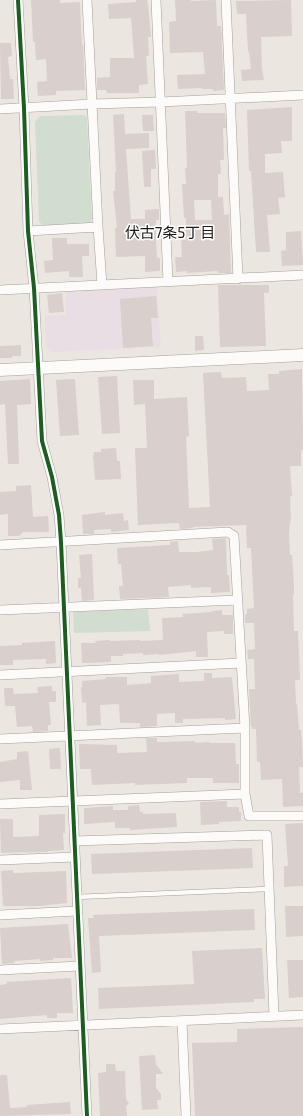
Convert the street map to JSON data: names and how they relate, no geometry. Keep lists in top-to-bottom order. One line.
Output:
{"districts":["伏古7条5丁目"]}
